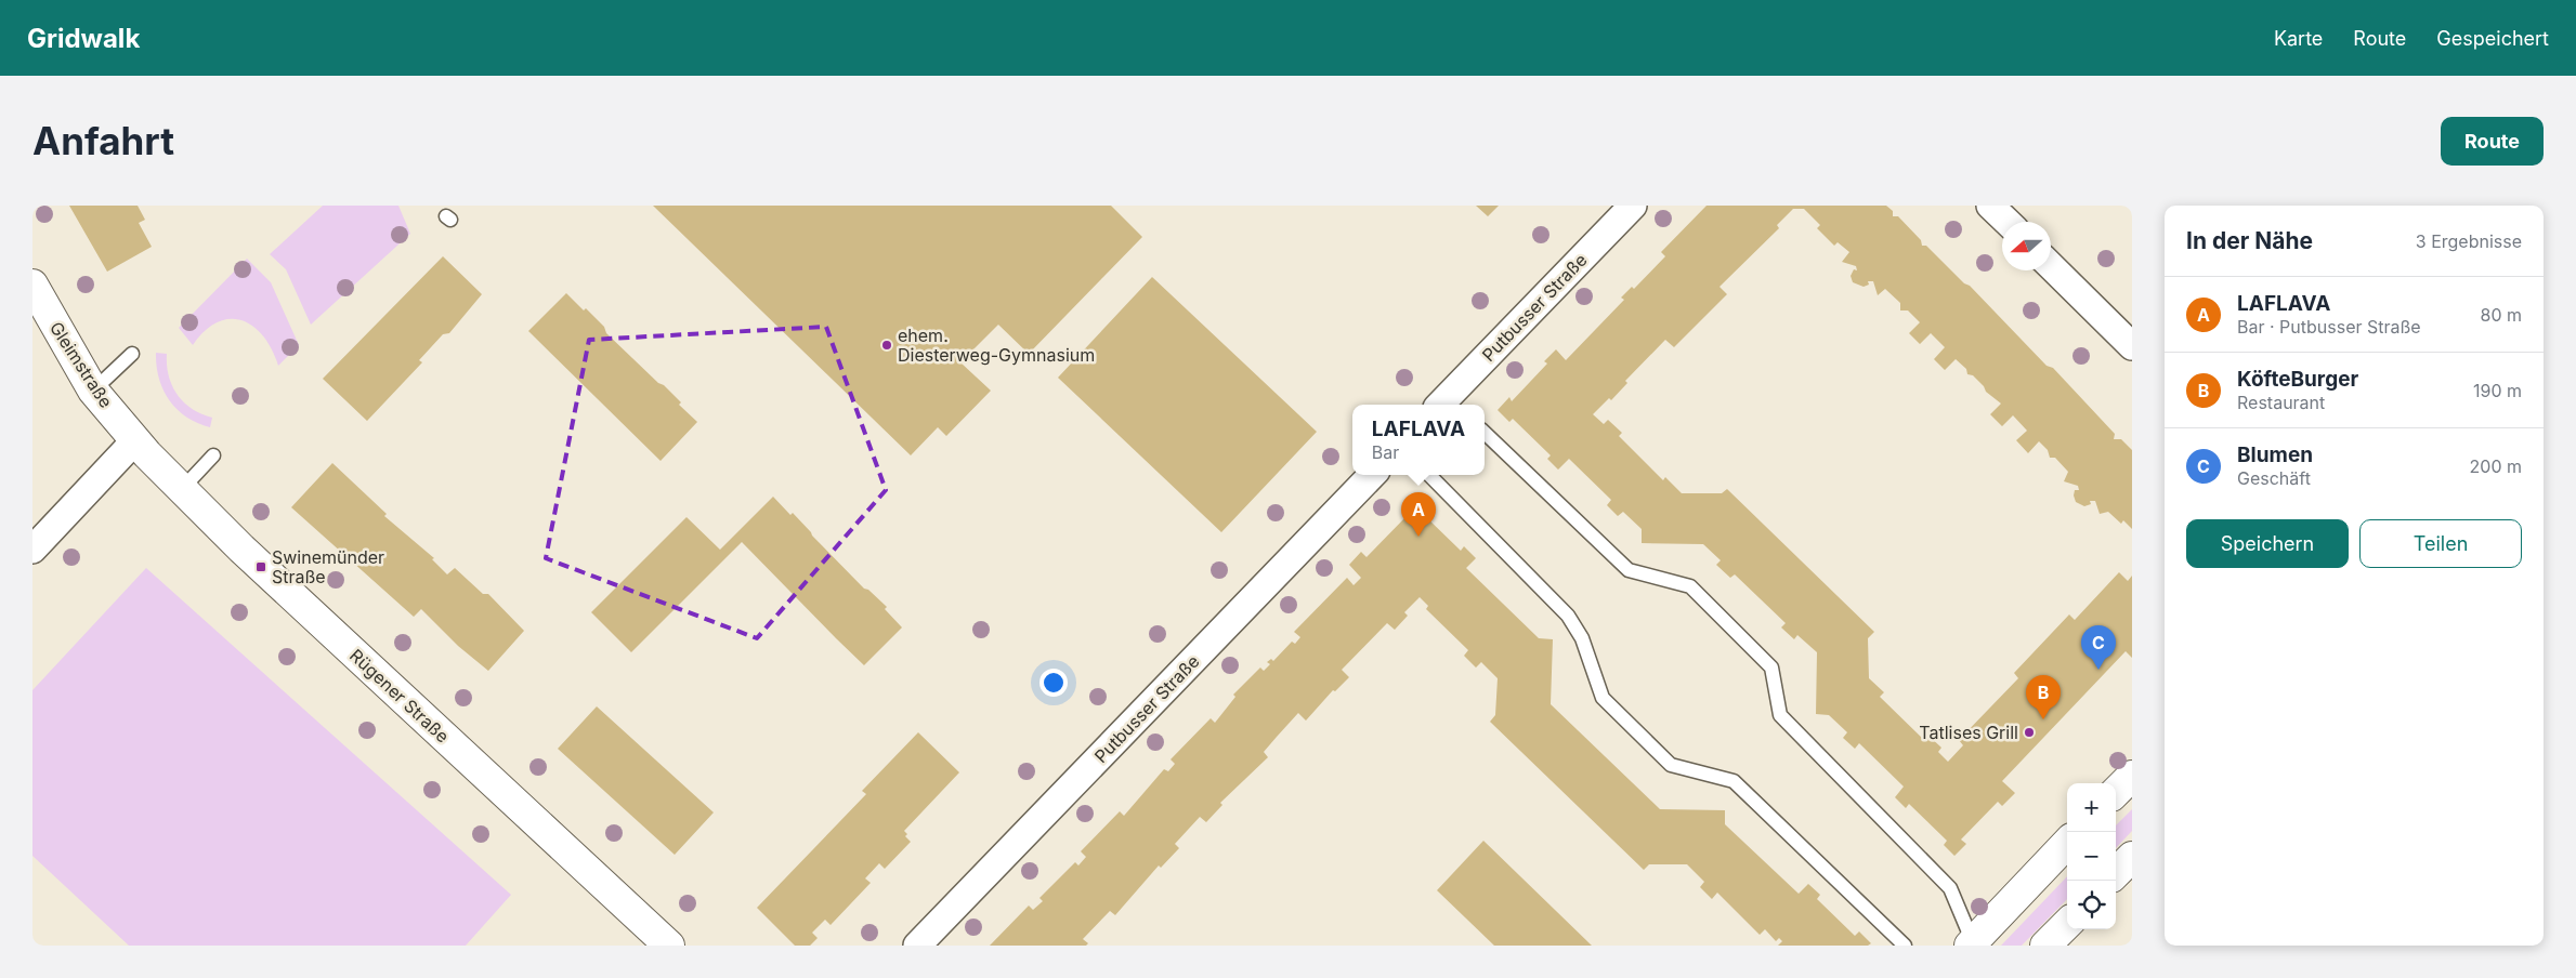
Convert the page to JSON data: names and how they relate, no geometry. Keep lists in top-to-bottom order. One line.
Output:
{"streets":{"street":["Putbusser Straße","Gleimstraße","Rügener Straße"]},"crossings":[["Gleimstraße","Rügener Straße"]],"places":{"other":["ehem. Diesterweg-Gymnasium","Tatlises Grill"],"transit":["Swinemünder Straße"]},"north":"left","page":{"header":"Gridwalk","nav":["Karte","Route","Gespeichert"],"buttons":["Route",["Speichern","Teilen"]],"title":"Anfahrt","heading":["In der Nähe","3 Ergebnisse"],"list":[{"mark":"A","name":"LAFLAVA","note":"Bar · Putbusser Straße","value":"80 m"},{"mark":"B","name":"KöfteBurger","note":"Restaurant","value":"190 m"},{"mark":"C","name":"Blumen","note":"Geschäft","value":"200 m"}],"popup":["LAFLAVA","Bar"],"pins":["A","C","B"],"map_buttons":["+","−"]}}
